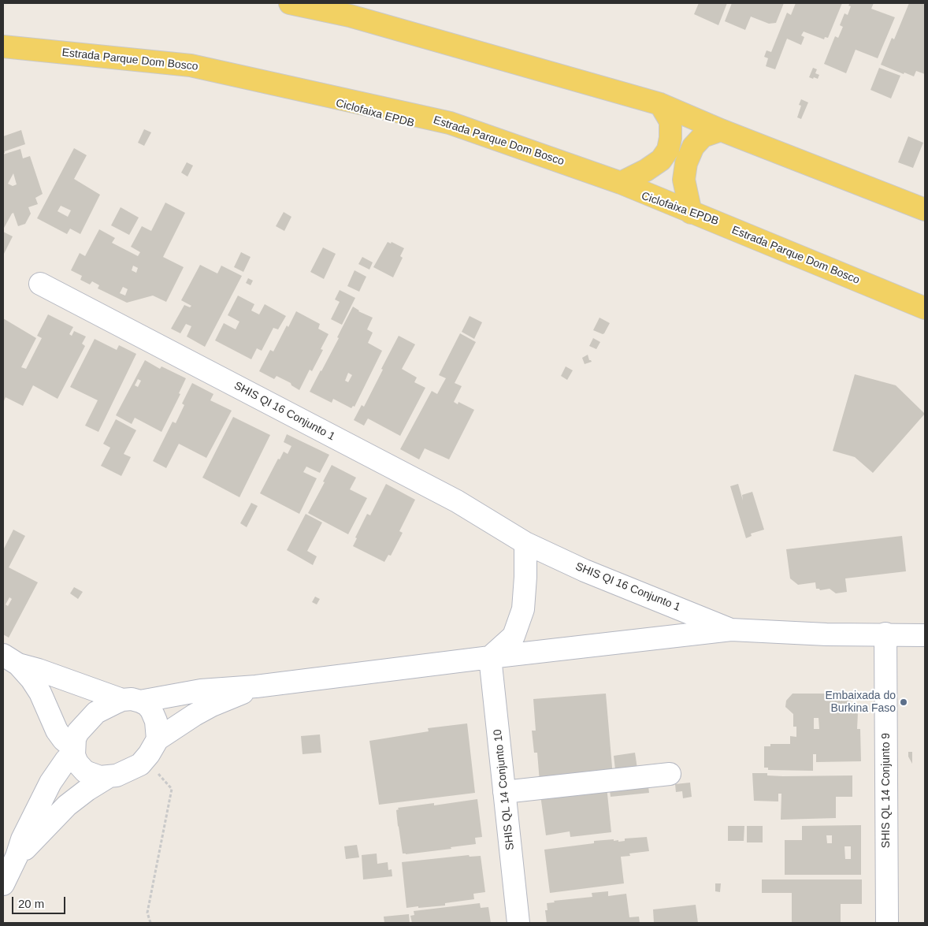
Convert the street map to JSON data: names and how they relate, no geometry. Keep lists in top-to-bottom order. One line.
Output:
{"streets":{"main road":["Estrada Parque Dom Bosco"],"street":["SHIS QI 16 Conjunto 1","SHIS QL 14 Conjunto 10","SHIS QL 14 Conjunto 9"]},"places":["Embaixada do Burkina Faso"],"scale_bar":"20 m"}
